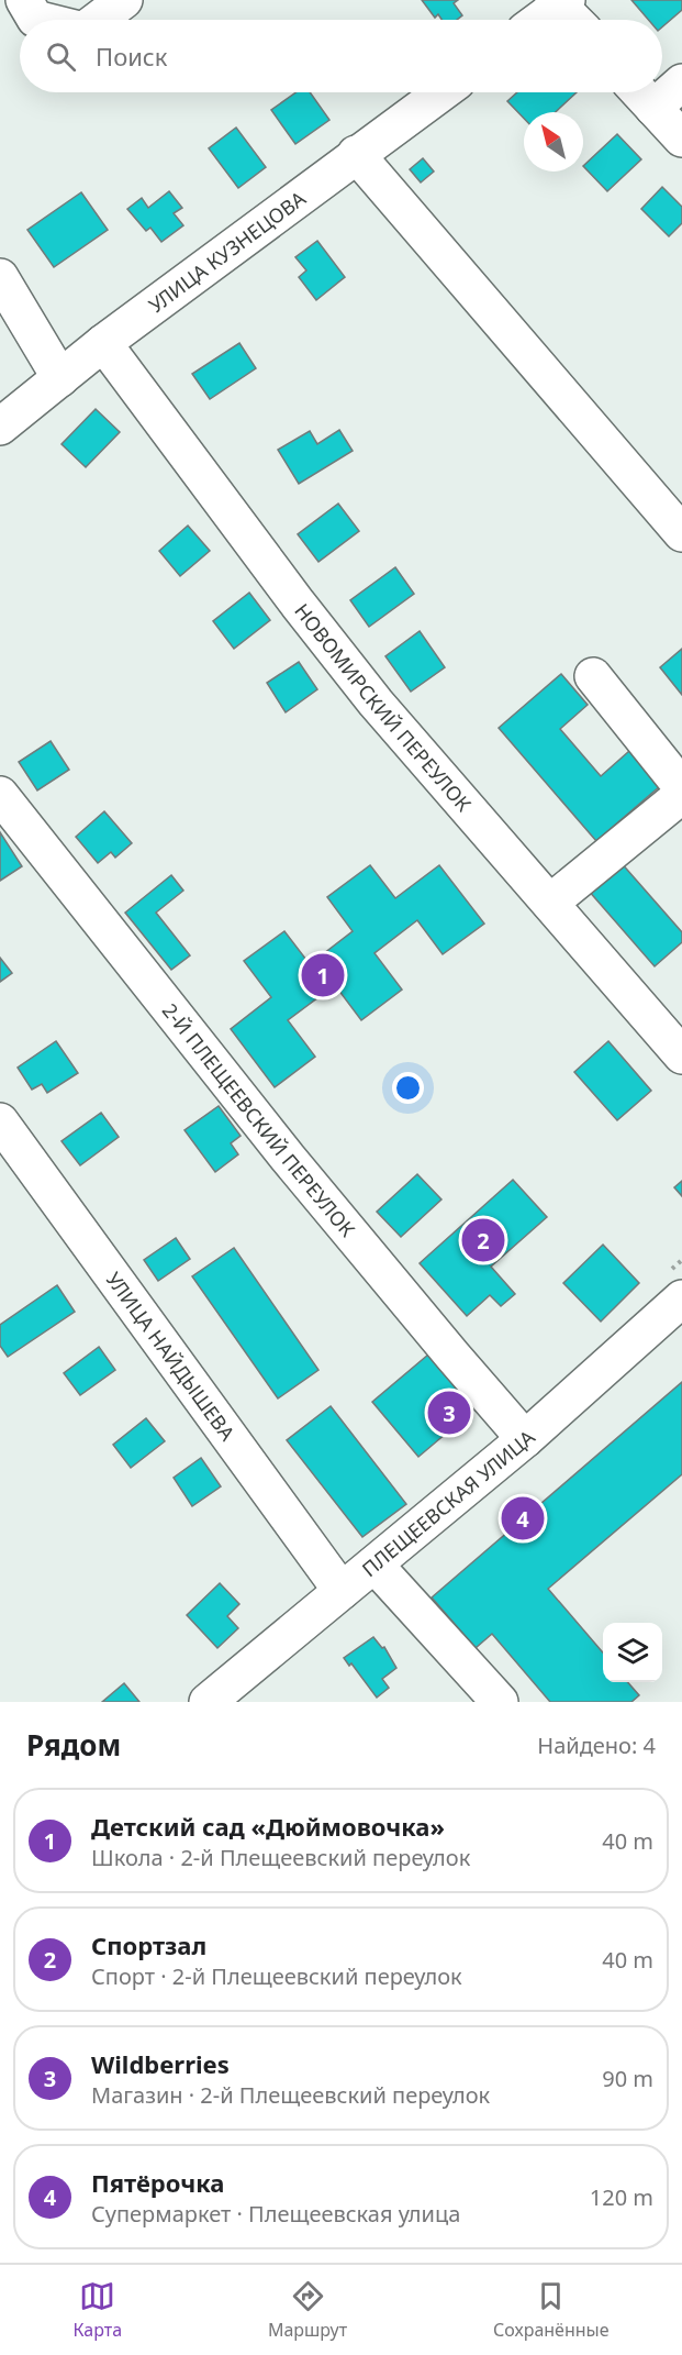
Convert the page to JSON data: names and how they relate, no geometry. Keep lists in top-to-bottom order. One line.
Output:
{"streets":{"street":["УЛИЦА КУЗНЕЦОВА","НОВОМИРСКИЙ ПЕРЕУЛОК","2-Й ПЛЕЩЕЕВСКИЙ ПЕРЕУЛОК","УЛИЦА НАЙДЫШЕВА","ПЛЕЩЕЕВСКАЯ УЛИЦА"]},"crossings":[["УЛИЦА КУЗНЕЦОВА","НОВОМИРСКИЙ ПЕРЕУЛОК"],["2-Й ПЛЕЩЕЕВСКИЙ ПЕРЕУЛОК","ПЛЕЩЕЕВСКАЯ УЛИЦА"],["УЛИЦА НАЙДЫШЕВА","ПЛЕЩЕЕВСКАЯ УЛИЦА"]],"north":"top left","page":{"search":"Поиск","pins":["1","2","3","4"],"heading":["Рядом","Найдено: 4"],"list":[{"mark":"1","name":"Детский сад «Дюймовочка»","note":"Школа · 2-й Плещеевский переулок","value":"40 m"},{"mark":"2","name":"Спортзал","note":"Спорт · 2-й Плещеевский переулок","value":"40 m"},{"mark":"3","name":"Wildberries","note":"Магазин · 2-й Плещеевский переулок","value":"90 m"},{"mark":"4","name":"Пятёрочка","note":"Супермаркет · Плещеевская улица","value":"120 m"}],"nav":["Карта","Маршрут","Сохранённые"]}}
